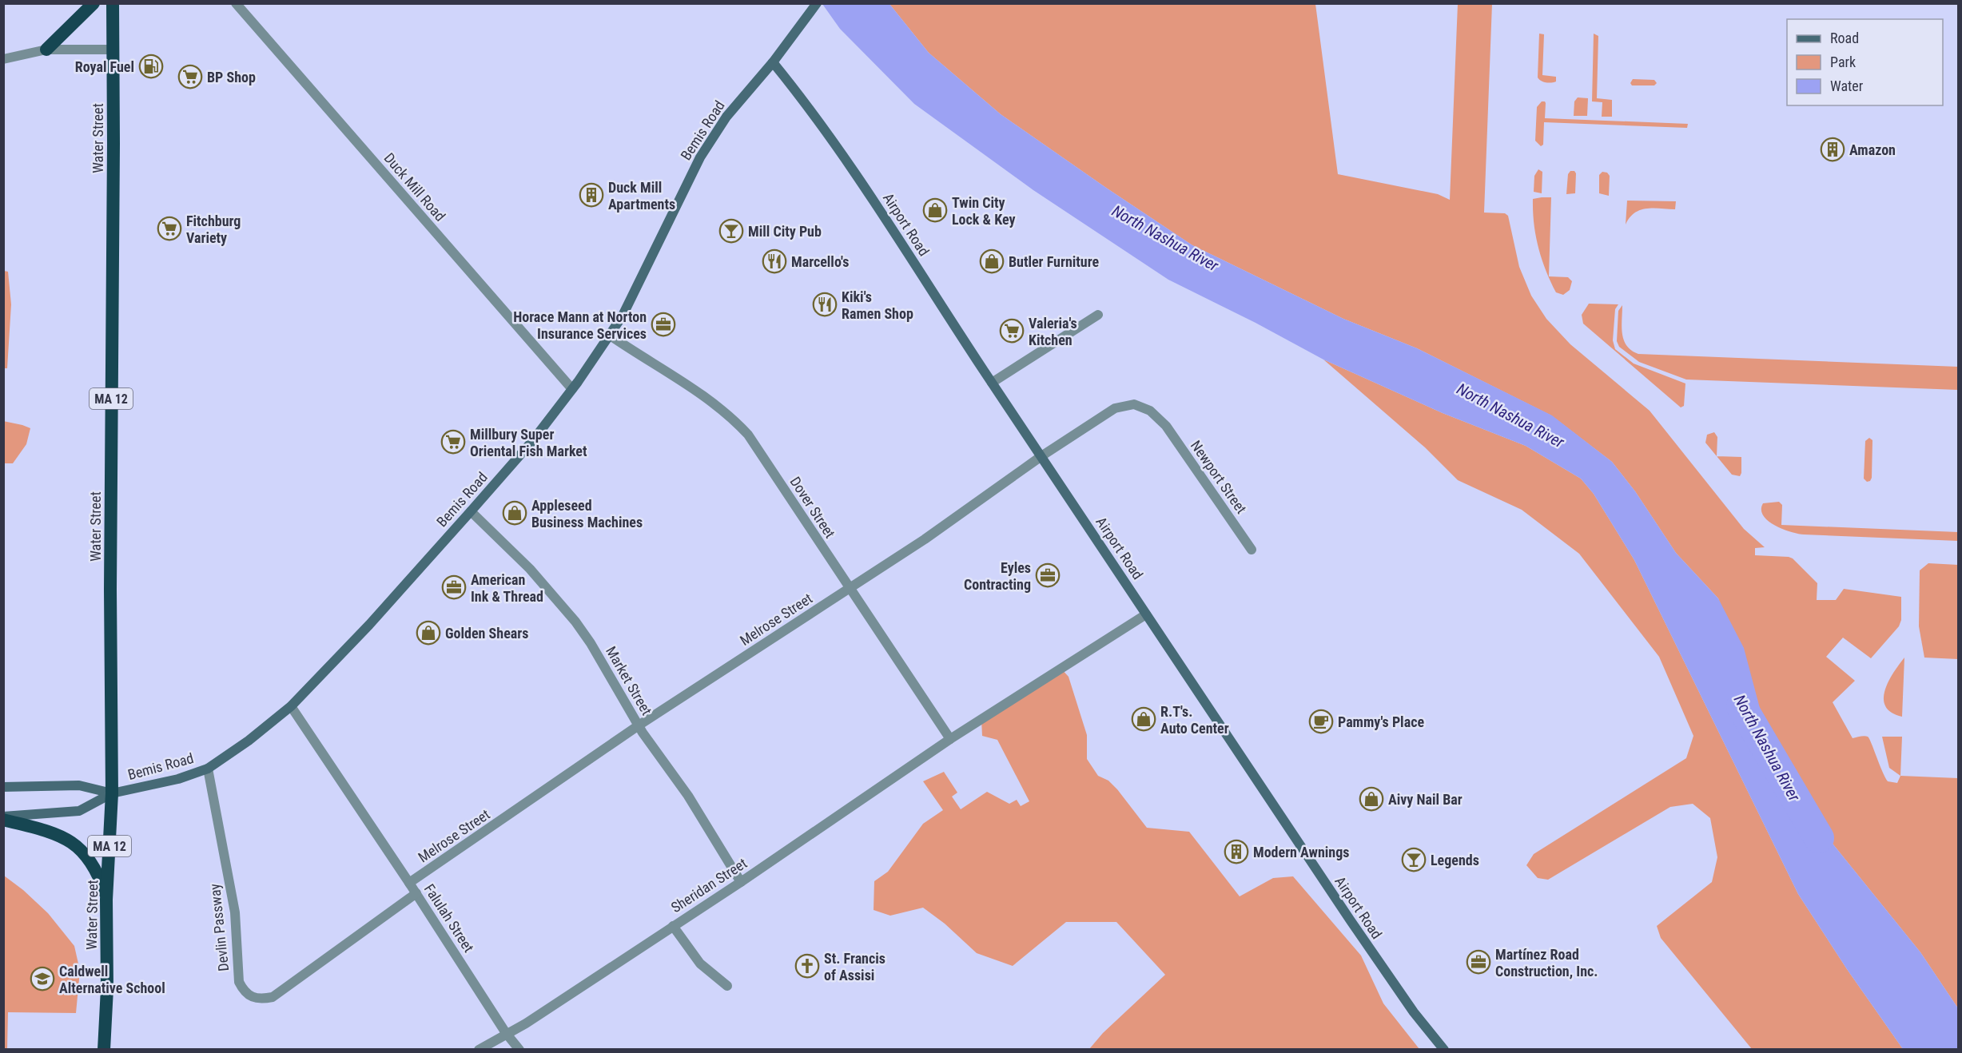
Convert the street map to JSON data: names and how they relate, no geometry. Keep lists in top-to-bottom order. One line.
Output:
{"streets":{"highway":["Water Street","MA 12"],"main road":["Bemis Road","Airport Road"],"street":["Duck Mill Road","Newport Street","Dover Street","Melrose Street","Market Street","Sheridan Street","Falulah Street","Devlin Passway"]},"crossings":[["Bemis Road","Water Street"],["Bemis Road","Duck Mill Road"],["Bemis Road","Airport Road"],["Bemis Road","Dover Street"],["Bemis Road","Market Street"],["Bemis Road","Falulah Street"],["Bemis Road","Devlin Passway"],["Airport Road","Melrose Street"],["Airport Road","Sheridan Street"],["Newport Street","Melrose Street"],["Dover Street","Melrose Street"],["Dover Street","Sheridan Street"],["Melrose Street","Market Street"],["Melrose Street","Falulah Street"],["Market Street","Sheridan Street"],["Sheridan Street","Falulah Street"],["Falulah Street","Devlin Passway"]],"water":["North Nashua River"],"places":{"fuel station":["Royal Fuel"],"supermarket":["BP Shop","Fitchburg Variety","Valeria's Kitchen","Millbury Super Oriental Fish Market"],"building":["Amazon","Duck Mill Apartments","Modern Awnings"],"shop":["Twin City Lock & Key","Butler Furniture","Appleseed Business Machines","Golden Shears","R.T's. Auto Center","Aivy Nail Bar"],"bar":["Mill City Pub","Legends"],"restaurant":["Marcello's","Kiki's Ramen Shop"],"office":["Horace Mann at Norton Insurance Services","Eyles Contracting","American Ink & Thread","Martínez Road Construction, Inc."],"cafe":["Pammy's Place"],"church":["St. Francis of Assisi"],"school or university":["Caldwell Alternative School"]},"legend":["Road","Park","Water"]}
